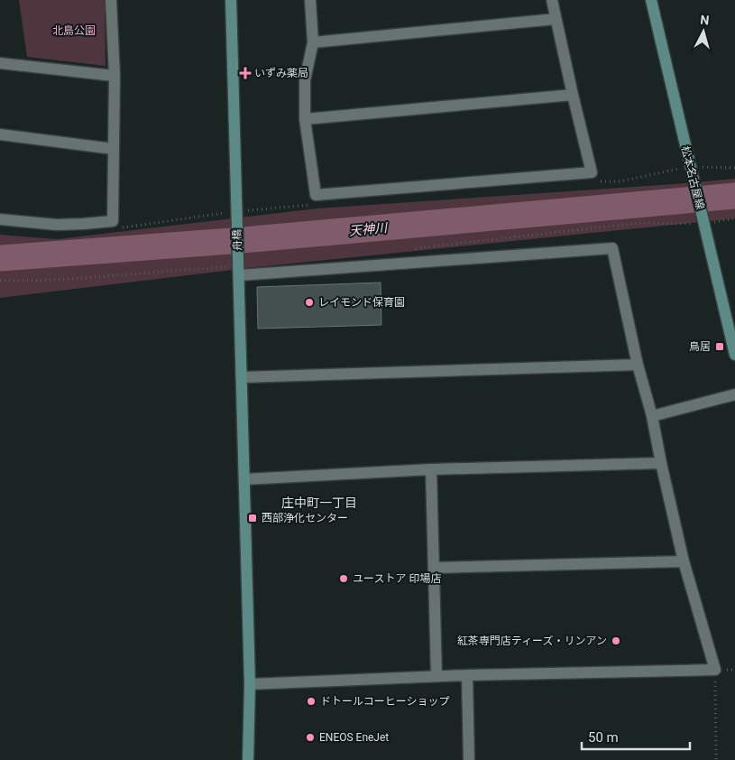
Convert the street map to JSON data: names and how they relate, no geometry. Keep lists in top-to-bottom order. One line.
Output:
{"streets":{"street":["松本名古屋線","舟橋"]},"districts":["庄中町一丁目"],"water":["天神川"],"parks":["北島公園"],"places":{"health":["いずみ薬局"],"other":["レイモンド保育園","ユーストア 印場店","紅茶専門店ティーズ・リンアン","ドトールコーヒーショップ","ENEOS EneJet"],"transit":["鳥居","西部浄化センター"]},"scale_bar":"50 m","north":"top"}
